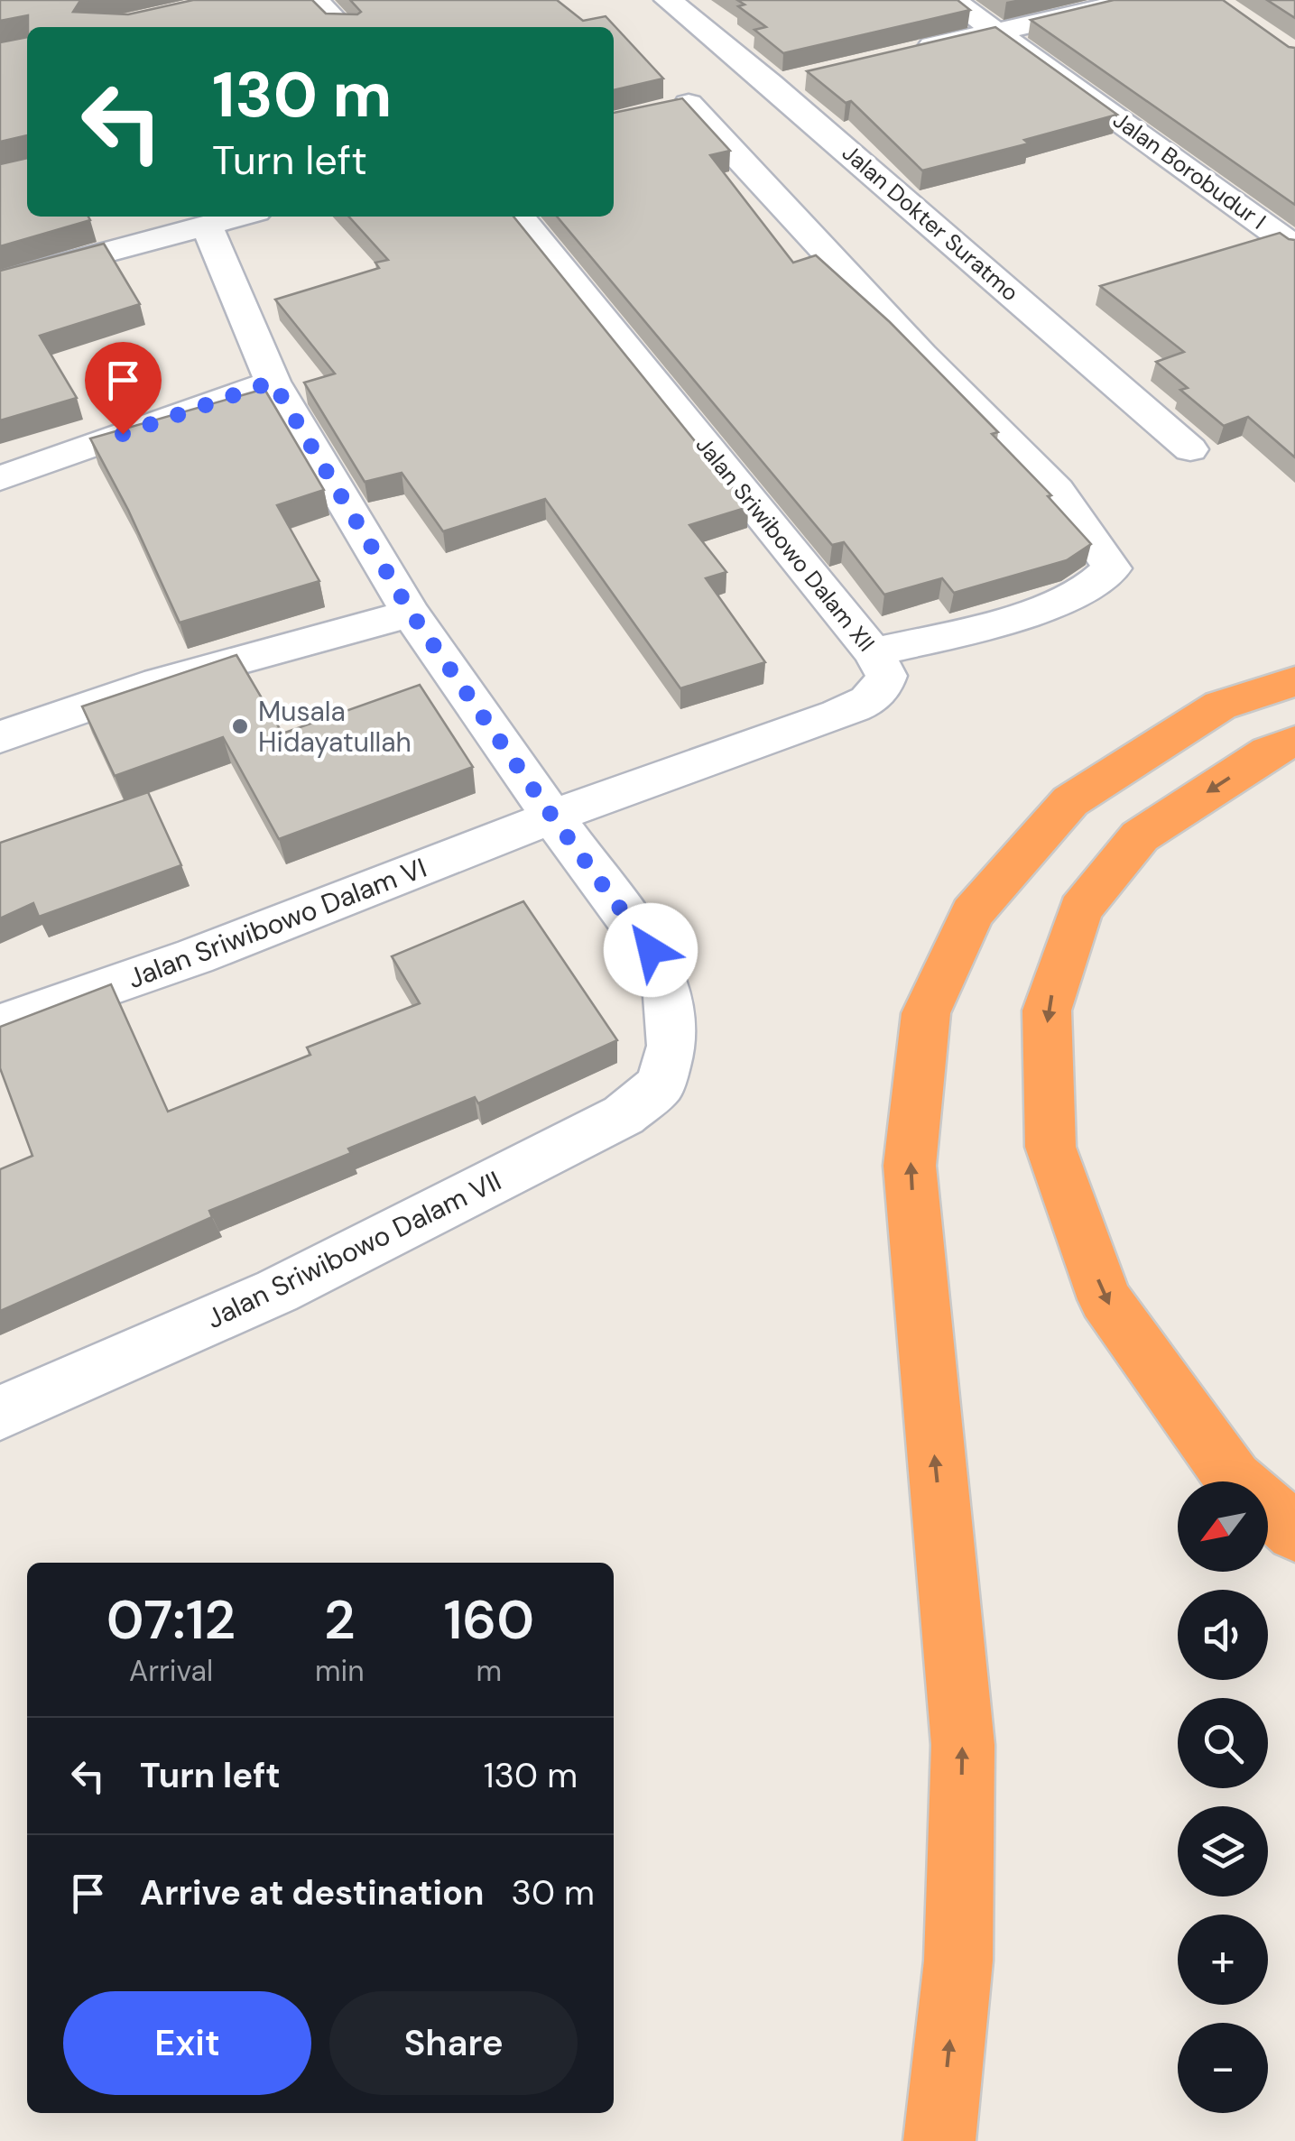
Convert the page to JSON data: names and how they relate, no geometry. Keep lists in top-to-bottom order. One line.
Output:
{"streets":{"street":["Jalan Borobudur I","Jalan Dokter Suratmo","Jalan Sriwibowo Dalam XII","Jalan Sriwibowo Dalam VI","Jalan Sriwibowo Dalam VII"]},"crossings":[["Jalan Sriwibowo Dalam XII","Jalan Sriwibowo Dalam VI"],["Jalan Sriwibowo Dalam XII","Jalan Sriwibowo Dalam VII"],["Jalan Sriwibowo Dalam VI","Jalan Sriwibowo Dalam VII"]],"places":["Musala Hidayatullah"],"north":"bottom left","page":{"turn":["130 m","Turn left"],"map_buttons":["+","−"],"eta":["07:12","Arrival","2","min","160","m"],"list":[{"name":"Turn left","value":"130 m"},{"name":"Arrive at destination","value":"30 m"}],"buttons":["Exit","Share"]}}
